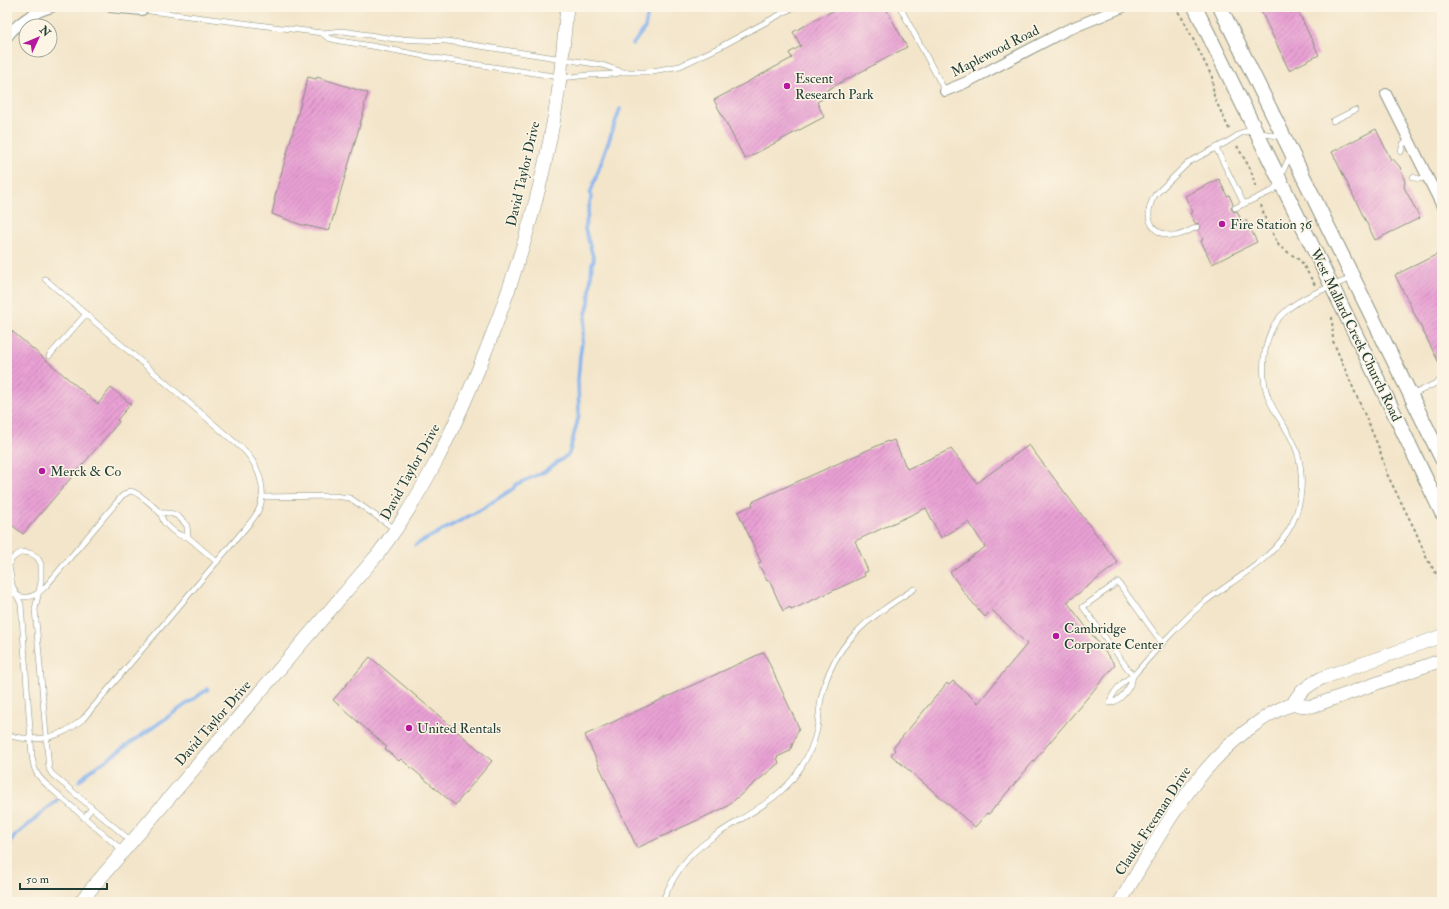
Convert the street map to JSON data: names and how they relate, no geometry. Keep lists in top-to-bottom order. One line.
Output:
{"streets":{"main road":["West Mallard Creek Church Road"],"street":["Maplewood Road","David Taylor Drive","Claude Freeman Drive"]},"places":["Escent Research Park","Fire Station 36","Merck & Co","Cambridge Corporate Center","United Rentals"],"scale_bar":"50 m","north":"top right"}
